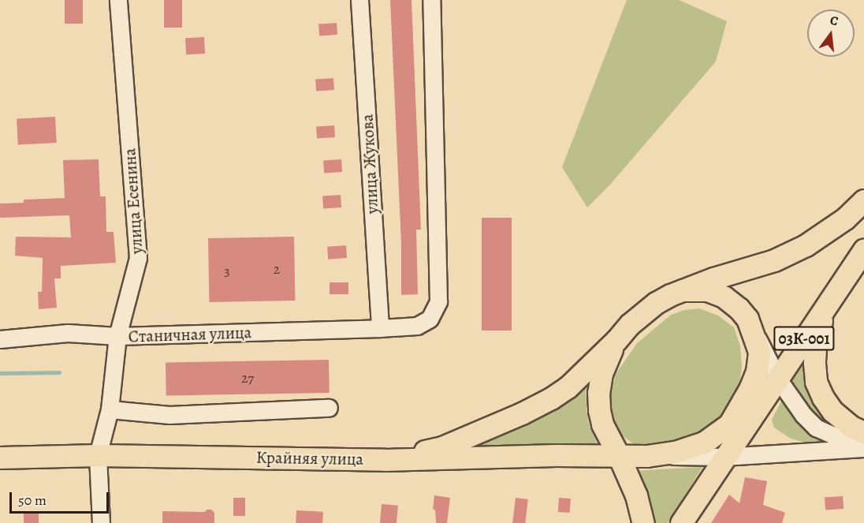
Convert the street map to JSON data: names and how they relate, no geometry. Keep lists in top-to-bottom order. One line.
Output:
{"streets":{"main road":["03К-001","Крайняя улица"],"street":["улица Жукова","улица Есенина","Станичная улица"]},"crossings":[["улица Жукова","Станичная улица"],["улица Есенина","Станичная улица"],["улица Есенина","Крайняя улица"],["03К-001","Крайняя улица"]],"house_numbers":["2","3","27"],"scale_bar":"50 m","north":"top"}
